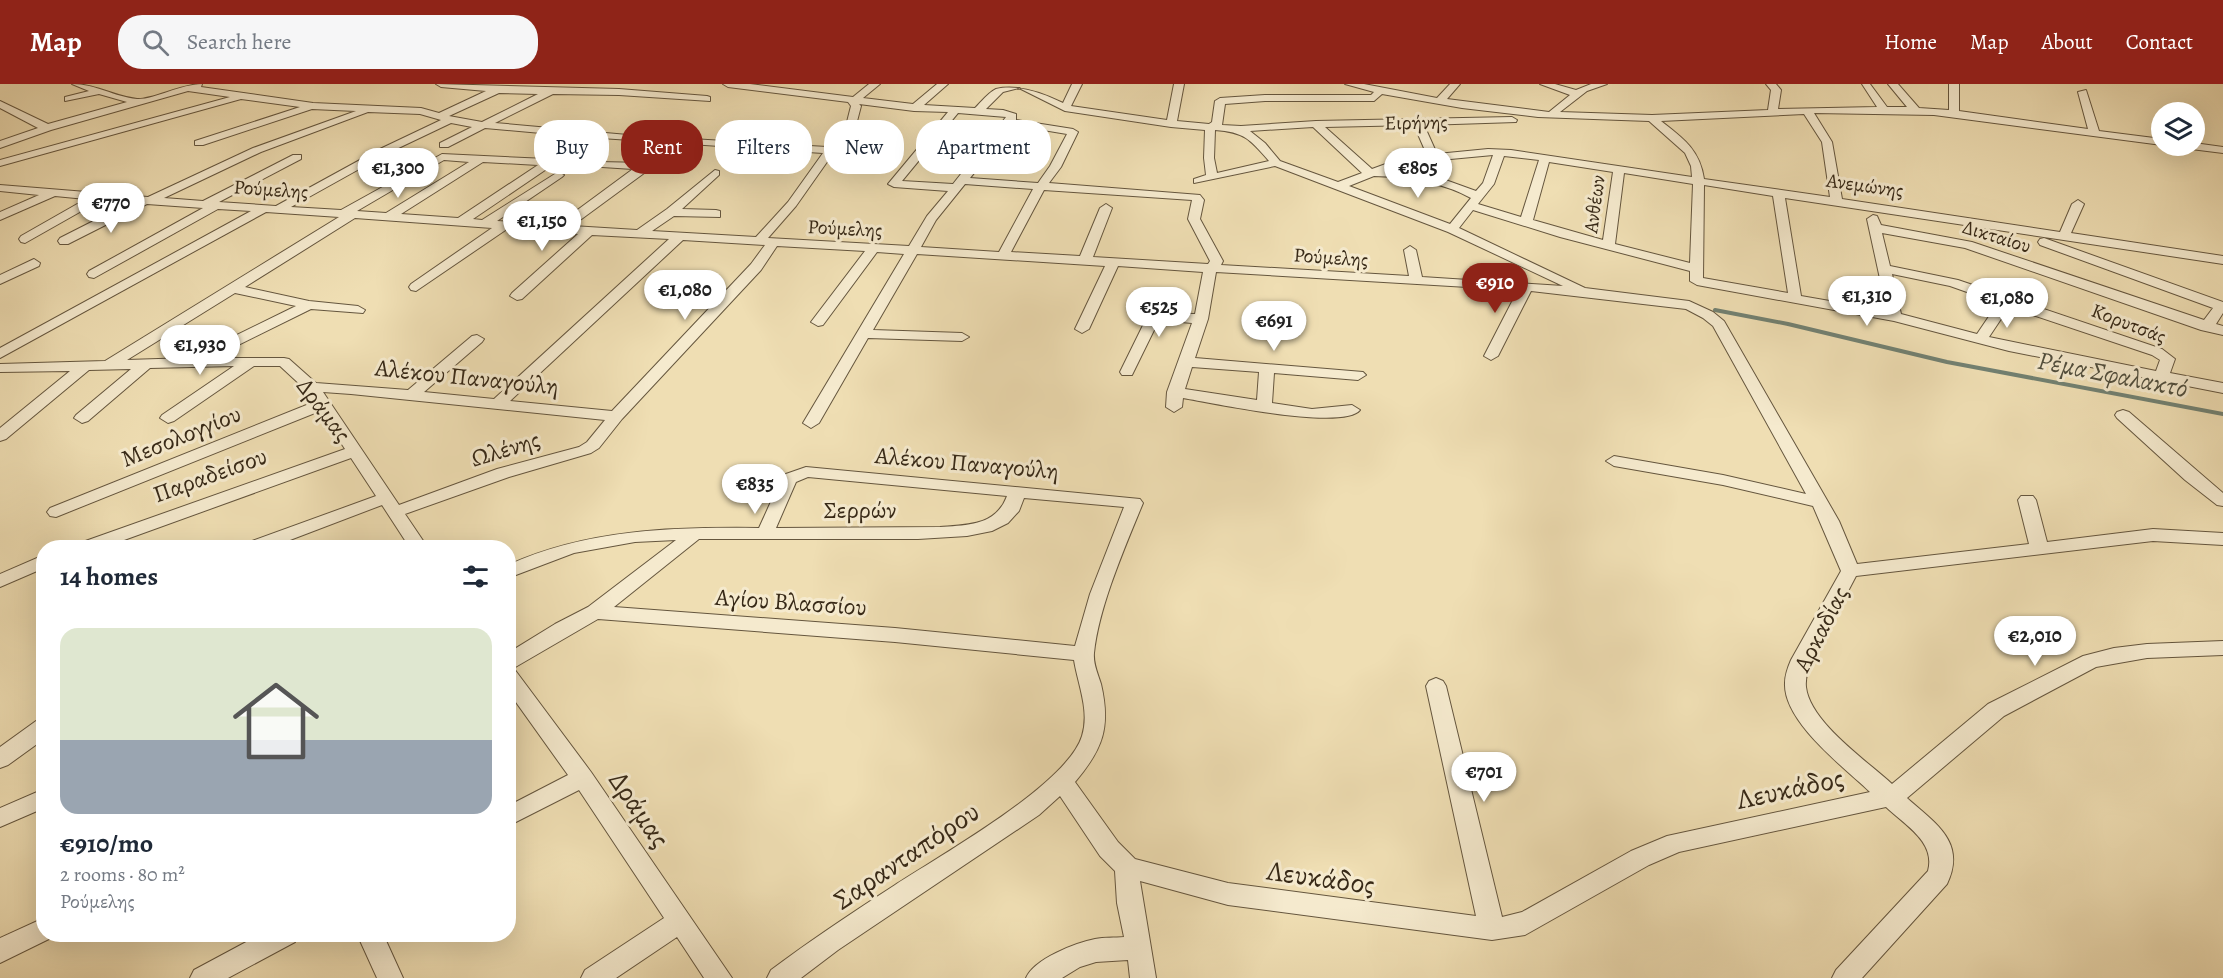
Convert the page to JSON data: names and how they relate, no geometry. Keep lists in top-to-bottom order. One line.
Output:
{"streets":{"street":["Ειρήνης","Ανεμώνης","Ρούμελης","Ανθέων","Δικταίου","Κορυτσάς","Αλέκου Παναγούλη","Δράμας","Μεσολογγίου","Ωλένης","Παραδείσου","Σερρών","Αγίου Βλασσίου","Αρκαδίας","Λευκάδος","Σαρανταπόρου"]},"crossings":[["Ανεμώνης","Ανθέων"],["Ρούμελης","Ωλένης"],["Ρούμελης","Αρκαδίας"],["Αλέκου Παναγούλη","Δράμας"],["Αλέκου Παναγούλη","Ωλένης"],["Αλέκου Παναγούλη","Σερρών"],["Αλέκου Παναγούλη","Αγίου Βλασσίου"],["Δράμας","Μεσολογγίου"],["Δράμας","Ωλένης"],["Δράμας","Παραδείσου"],["Αρκαδίας","Λευκάδος"]],"water":["Ρέμα Σφαλακτό"],"page":{"header":"Map","search":"Search here","nav":["Home","Map","About","Contact"],"chip":["Buy","Rent","Filters","New","Apartment"],"price":["€1,300","€805","€770","€1,150","€910","€1,080","€1,310","€1,080","€525","€691","€1,930","€835","€2,010","€701"],"heading":"14 homes","list":[{"name":"€910/mo","note":"2 rooms · 80 m² · Ρούμελης"}]}}
